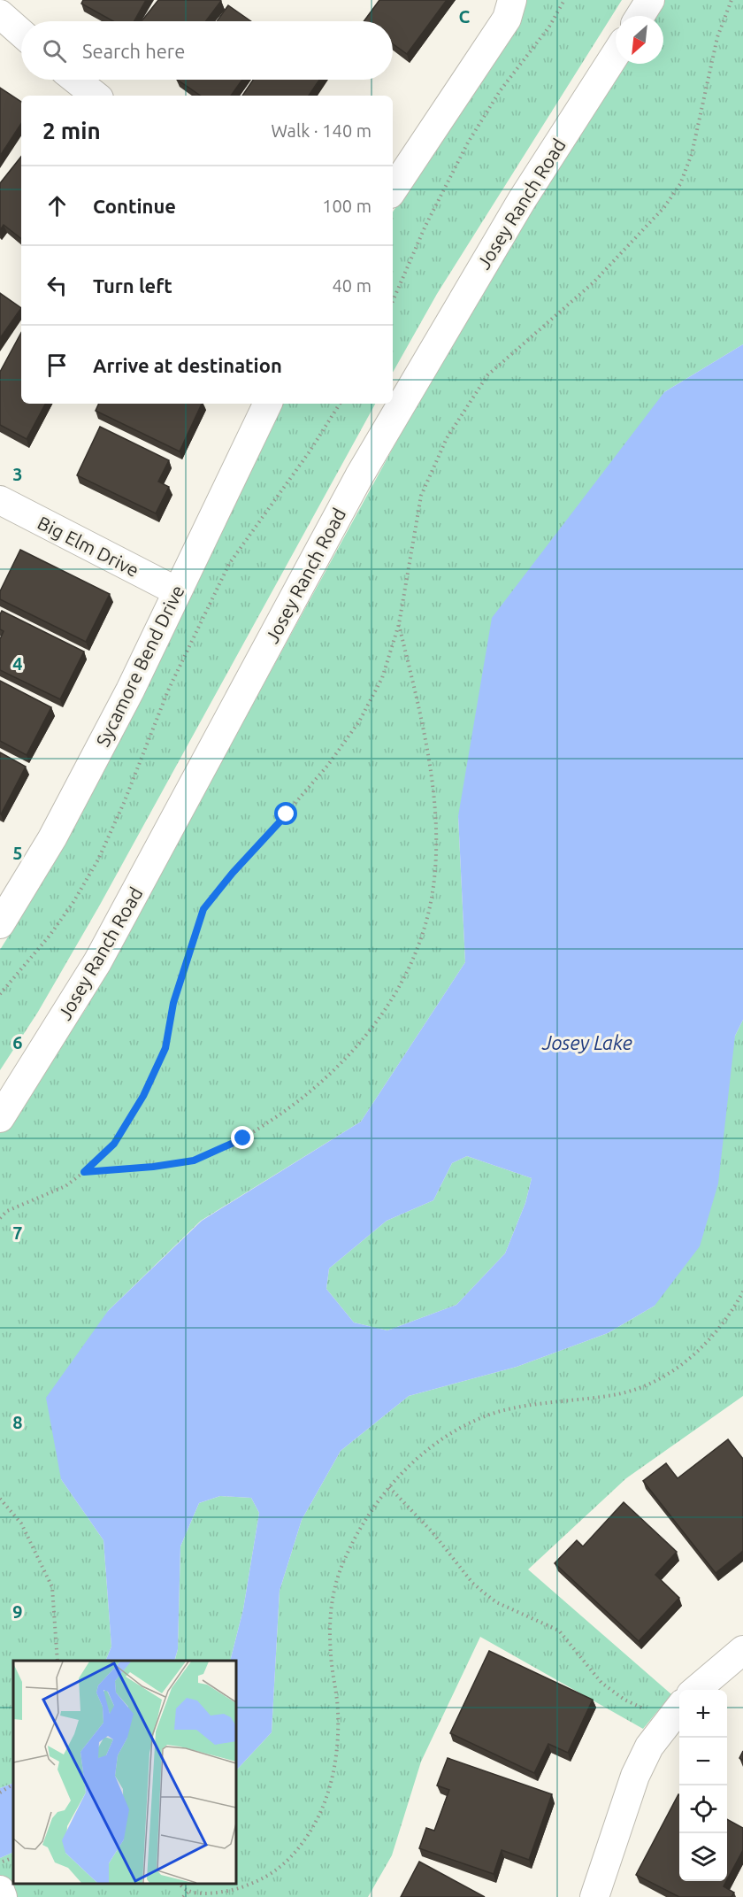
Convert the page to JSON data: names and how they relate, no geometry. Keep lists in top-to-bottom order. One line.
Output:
{"streets":{"street":["Josey Ranch Road","Big Elm Drive","Sycamore Bend Drive"]},"crossings":[["Big Elm Drive","Sycamore Bend Drive"]],"water":["Josey Lake"],"north":"bottom left","page":{"search":"Search here","heading":["2 min","Walk · 140 m"],"list":[["Continue","100 m"],["Turn left","40 m"],"Arrive at destination"],"map_buttons":["+","−"]},"grid":{"columns":["C"],"rows":["3","4","5","6","7","8","9"]}}
